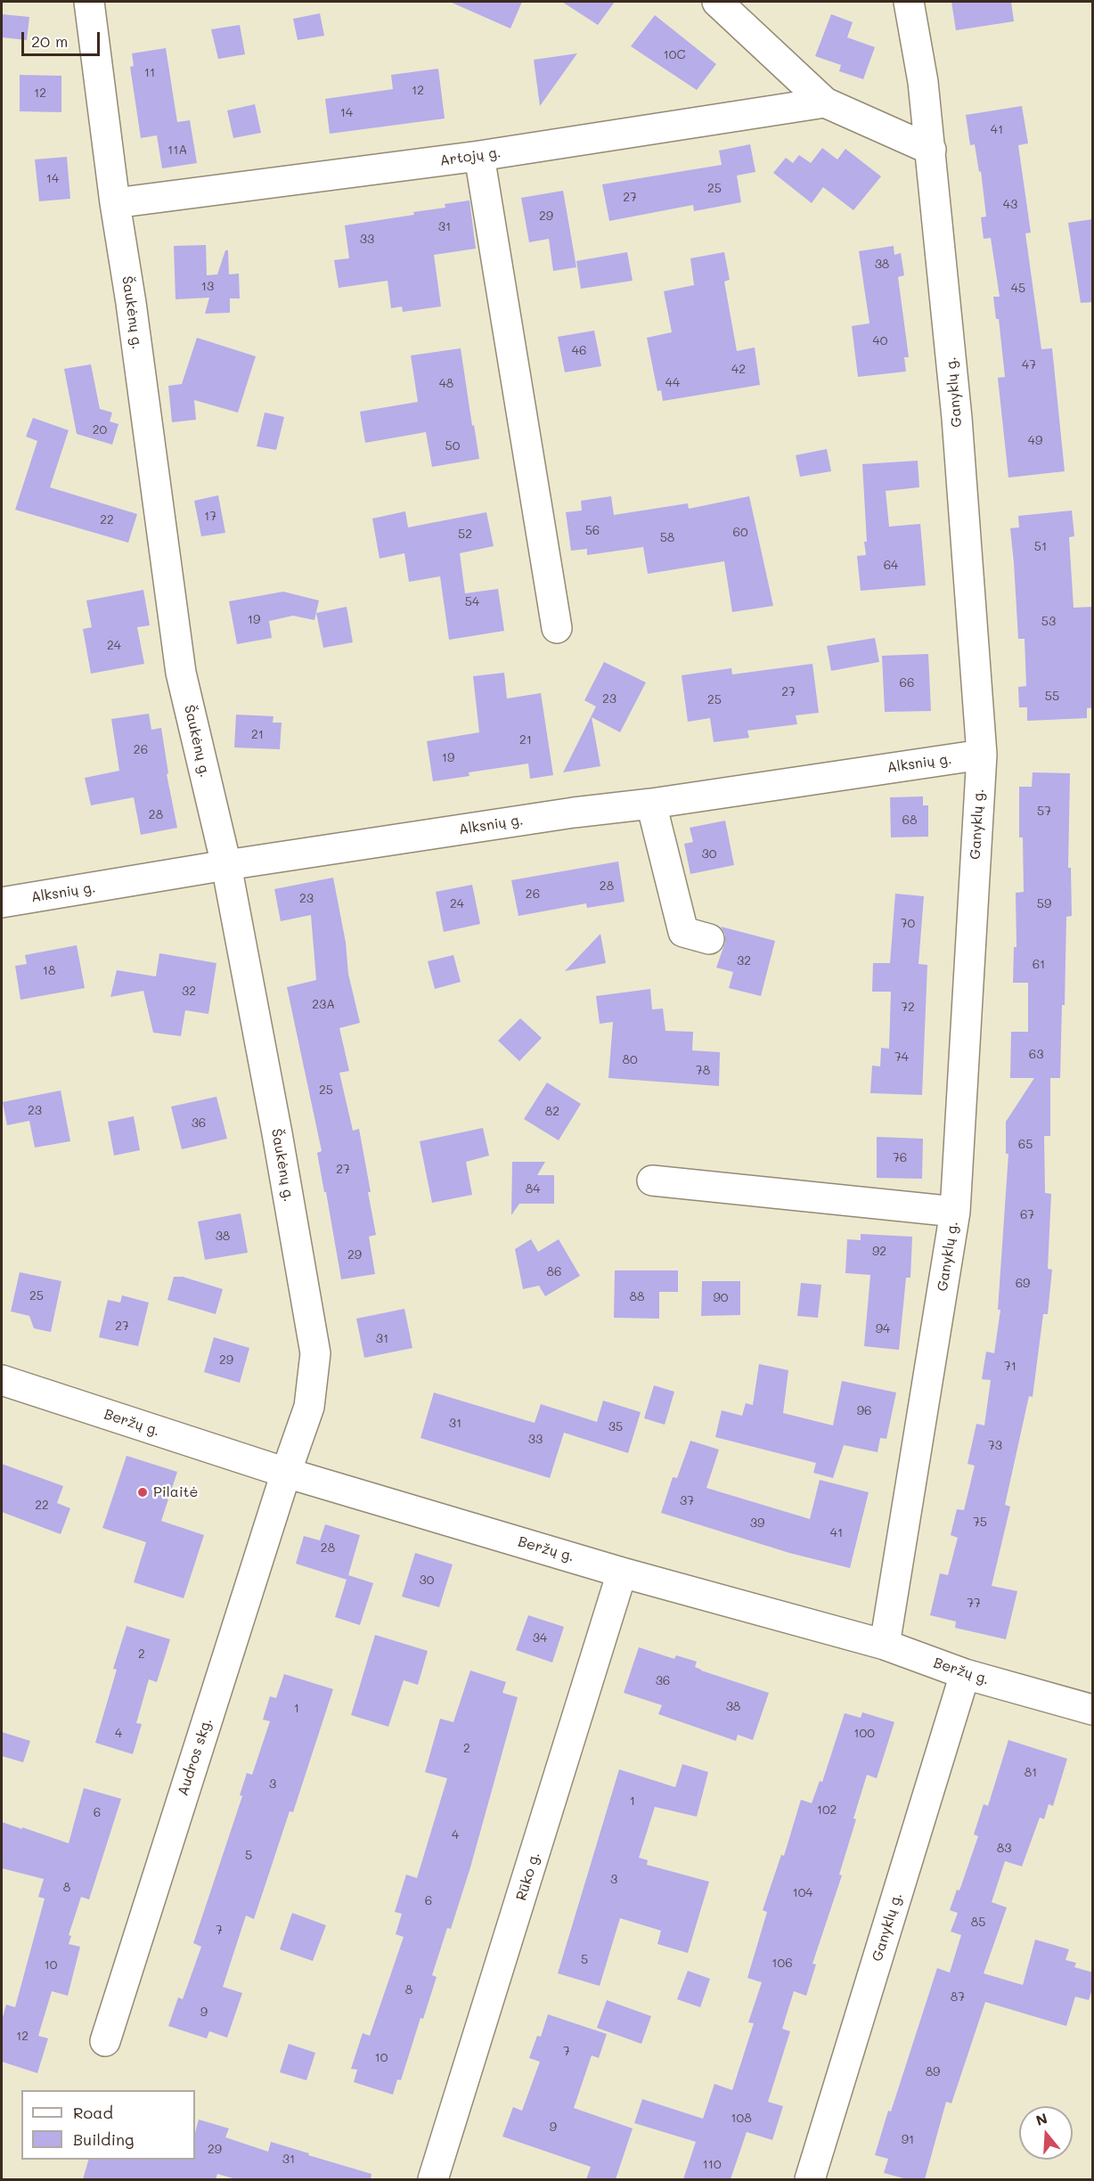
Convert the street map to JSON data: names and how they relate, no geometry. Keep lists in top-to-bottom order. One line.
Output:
{"streets":{"street":["Artojų g.","Šaukėnų g.","Ganyklų g.","Alksnių g.","Beržų g.","Audros skg.","Rūko g."]},"crossings":[["Artojų g.","Šaukėnų g."],["Šaukėnų g.","Alksnių g."],["Šaukėnų g.","Beržų g."],["Šaukėnų g.","Audros skg."],["Ganyklų g.","Alksnių g."],["Ganyklų g.","Beržų g."],["Beržų g.","Audros skg."],["Beržų g.","Rūko g."]],"places":["Pilaitė"],"house_numbers":["10C","11","12","12","14","41","11A","14","25","27","43","29","31","33","38","13","45","40","46","47","42","44","48","20","49","50","17","22","56","60","52","58","51","64","54","19","53","24","66","27","55","23","25","21","21","26","19","57","28","68","30","28","26","23","24","59","70","32","61","18","32","23A","72","63","74","80","78","25","23","82","36","65","76","27","84","67","38","92","29","86","69","25","88","90","27","94","31","29","71","96","31","35","33","73","37","22","75","39","41","28","30","77","34","2","36","38","1","4","100","2","81","3","1","102","6","4","83","5","3","8","104","6","85","7","5","106","10","8","87","9","12","7","10","89","108","9","91","29","31","110"],"legend":["Road","Building"],"scale_bar":"20 m","north":"top"}
